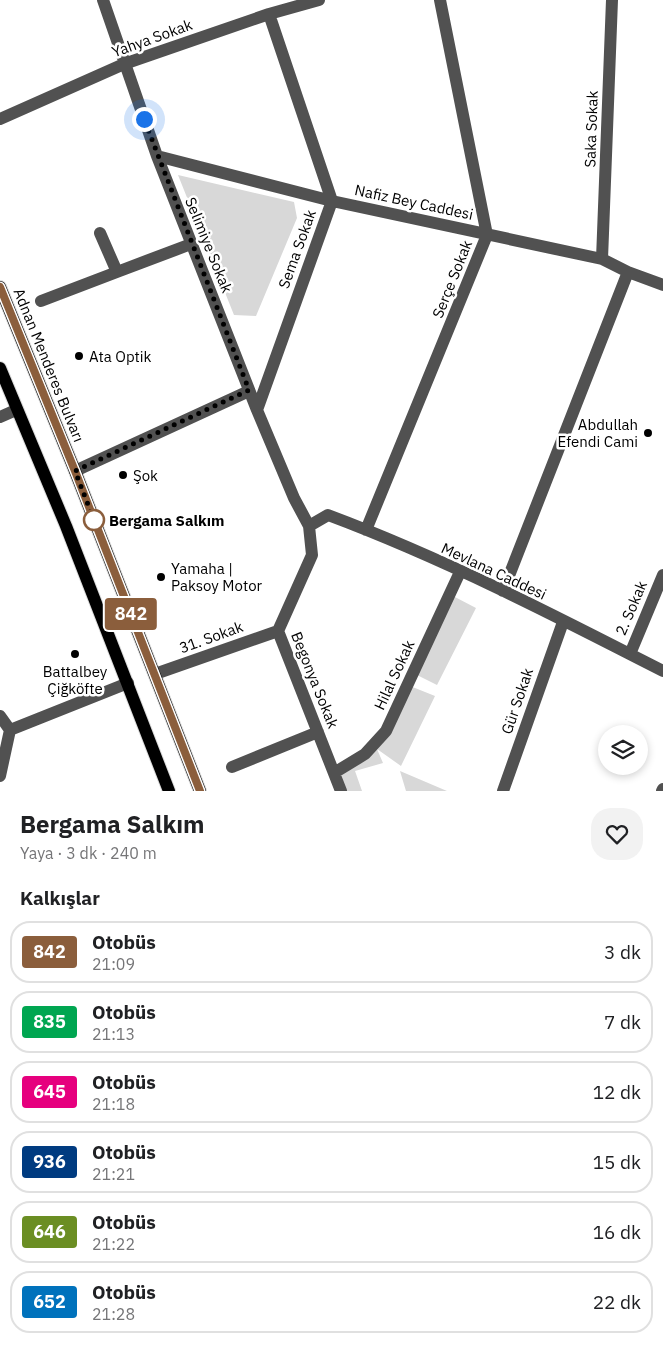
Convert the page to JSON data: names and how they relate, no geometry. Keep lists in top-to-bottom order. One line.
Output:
{"streets":{"main road":["Adnan Menderes Bulvarı"],"street":["Yahya Sokak","Saka Sokak","Nafiz Bey Caddesi","Selimiye Sokak","Sema Sokak","Serçe Sokak","Mevlana Caddesi","2. Sokak","31. Sokak","Hilal Sokak","Begonya Sokak","Gür Sokak"]},"crossings":[["Yahya Sokak","Selimiye Sokak"],["Yahya Sokak","Sema Sokak"],["Saka Sokak","Nafiz Bey Caddesi"],["Nafiz Bey Caddesi","Selimiye Sokak"],["Nafiz Bey Caddesi","Sema Sokak"],["Nafiz Bey Caddesi","Serçe Sokak"],["Selimiye Sokak","Sema Sokak"],["Selimiye Sokak","Begonya Sokak"],["Serçe Sokak","Mevlana Caddesi"],["Adnan Menderes Bulvarı","31. Sokak"],["Mevlana Caddesi","2. Sokak"],["Mevlana Caddesi","Hilal Sokak"],["Mevlana Caddesi","Begonya Sokak"],["Mevlana Caddesi","Gür Sokak"],["31. Sokak","Begonya Sokak"],["Hilal Sokak","Begonya Sokak"]],"places":["Ata Optik","Abdullah Efendi Cami","Şok","Bergama Salkım","Yamaha | Paksoy Motor","Battalbey Çiğköfte"],"lines":["bus line 842"],"page":{"on_map":"842","heading":[["Bergama Salkım","Yaya · 3 dk · 240 m"],"Kalkışlar"],"list":[{"mark":"842","name":"Otobüs","note":"21:09","value":"3 dk"},{"mark":"835","name":"Otobüs","note":"21:13","value":"7 dk"},{"mark":"645","name":"Otobüs","note":"21:18","value":"12 dk"},{"mark":"936","name":"Otobüs","note":"21:21","value":"15 dk"},{"mark":"646","name":"Otobüs","note":"21:22","value":"16 dk"},{"mark":"652","name":"Otobüs","note":"21:28","value":"22 dk"}]}}
